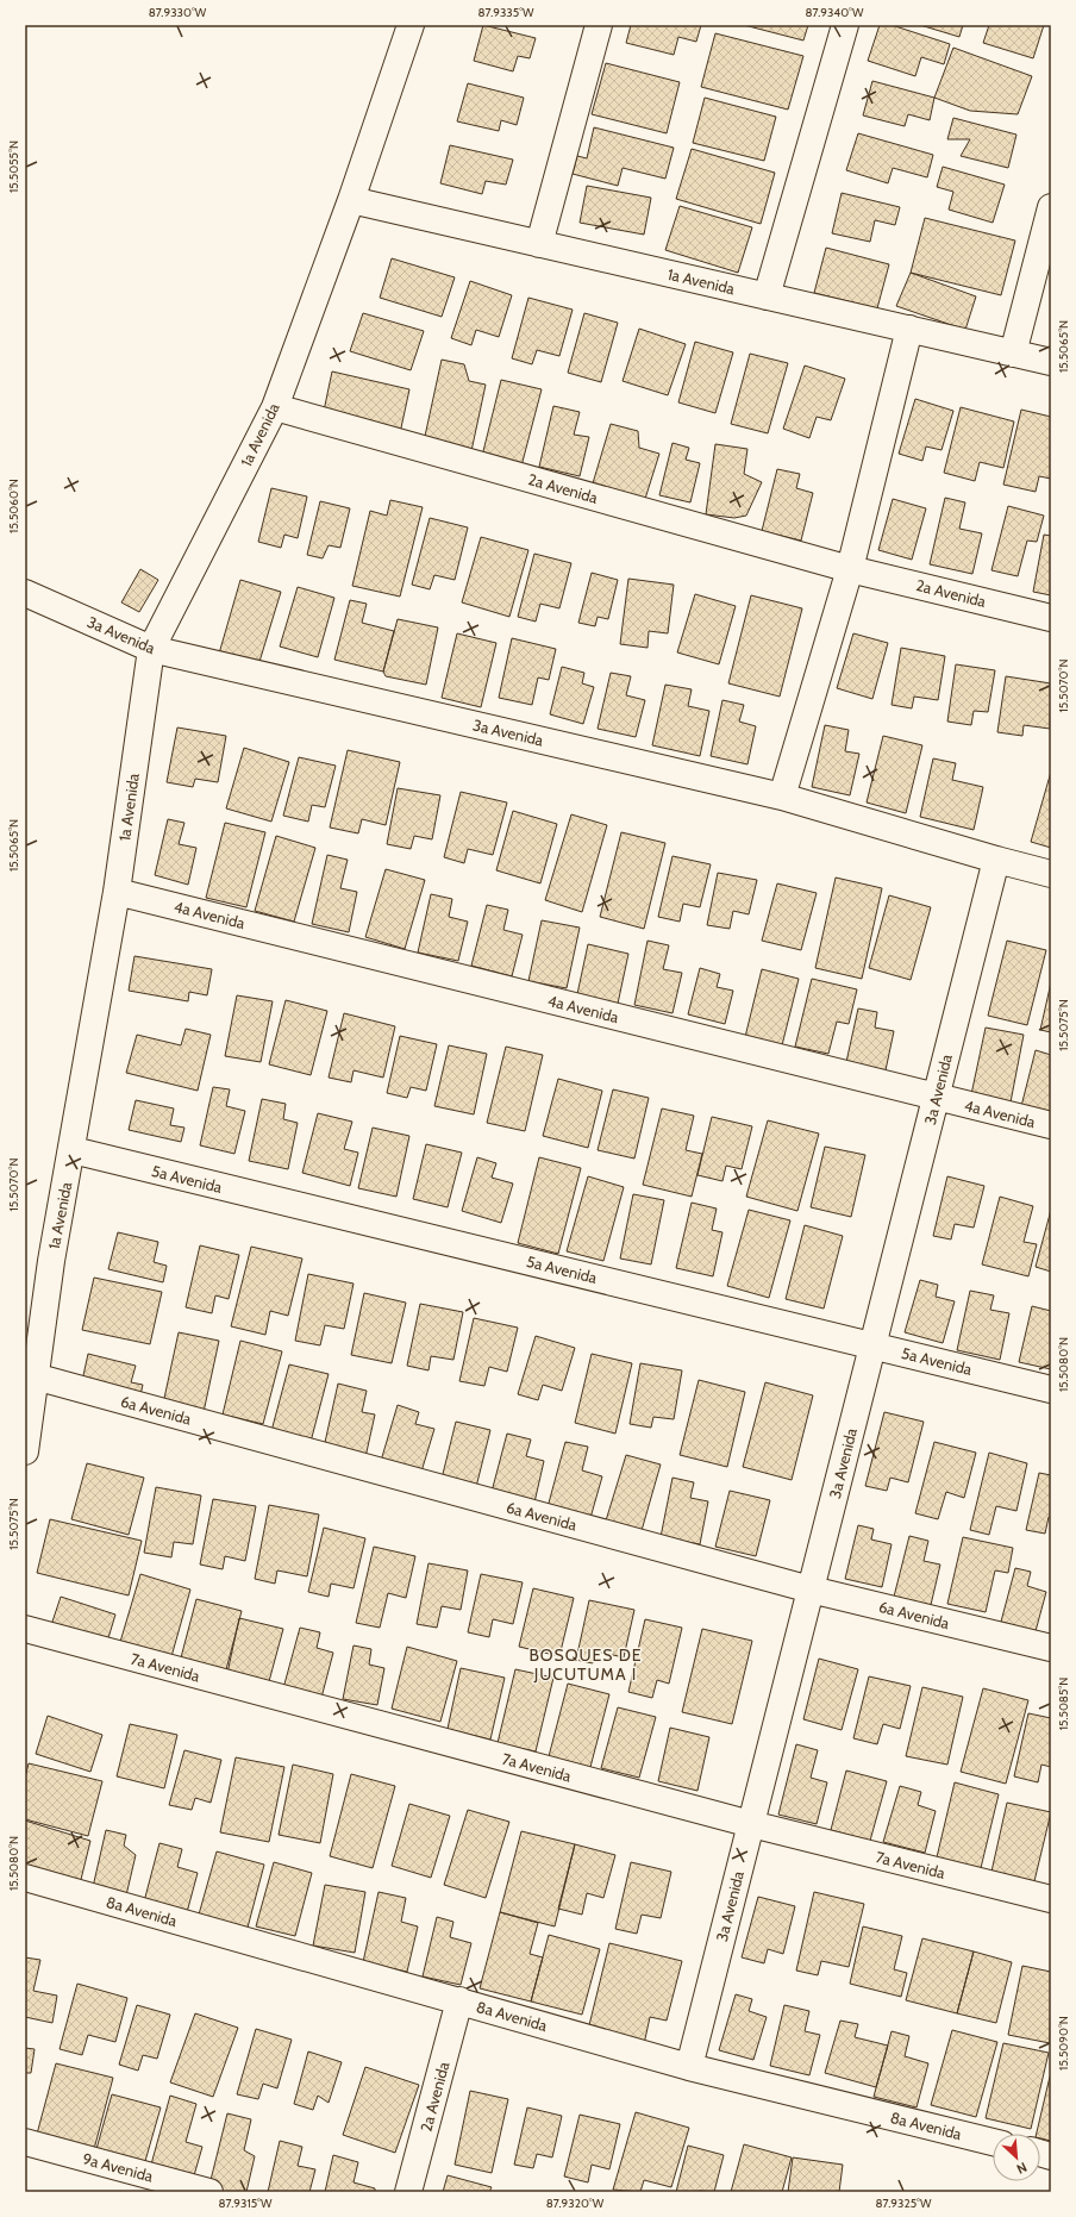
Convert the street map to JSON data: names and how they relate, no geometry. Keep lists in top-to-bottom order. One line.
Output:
{"streets":{"street":["1a Avenida","2a Avenida","3a Avenida","4a Avenida","5a Avenida","6a Avenida","7a Avenida","8a Avenida","9a Avenida"]},"crossings":[["1a Avenida","2a Avenida"],["1a Avenida","3a Avenida"],["1a Avenida","4a Avenida"],["1a Avenida","5a Avenida"],["1a Avenida","6a Avenida"],["2a Avenida","8a Avenida"],["3a Avenida","4a Avenida"],["3a Avenida","5a Avenida"],["3a Avenida","6a Avenida"],["3a Avenida","7a Avenida"],["3a Avenida","8a Avenida"]],"districts":["BOSQUES DE JUCUTUMA I"],"north":"bottom right","coordinates":["87.9330°W","87.9335°W","87.9340°W","15.5055°N","15.5065°N","15.5060°N","15.5070°N","15.5075°N","15.5080°N","15.5085°N","15.5090°N","87.9315°W","87.9320°W","87.9325°W"]}
